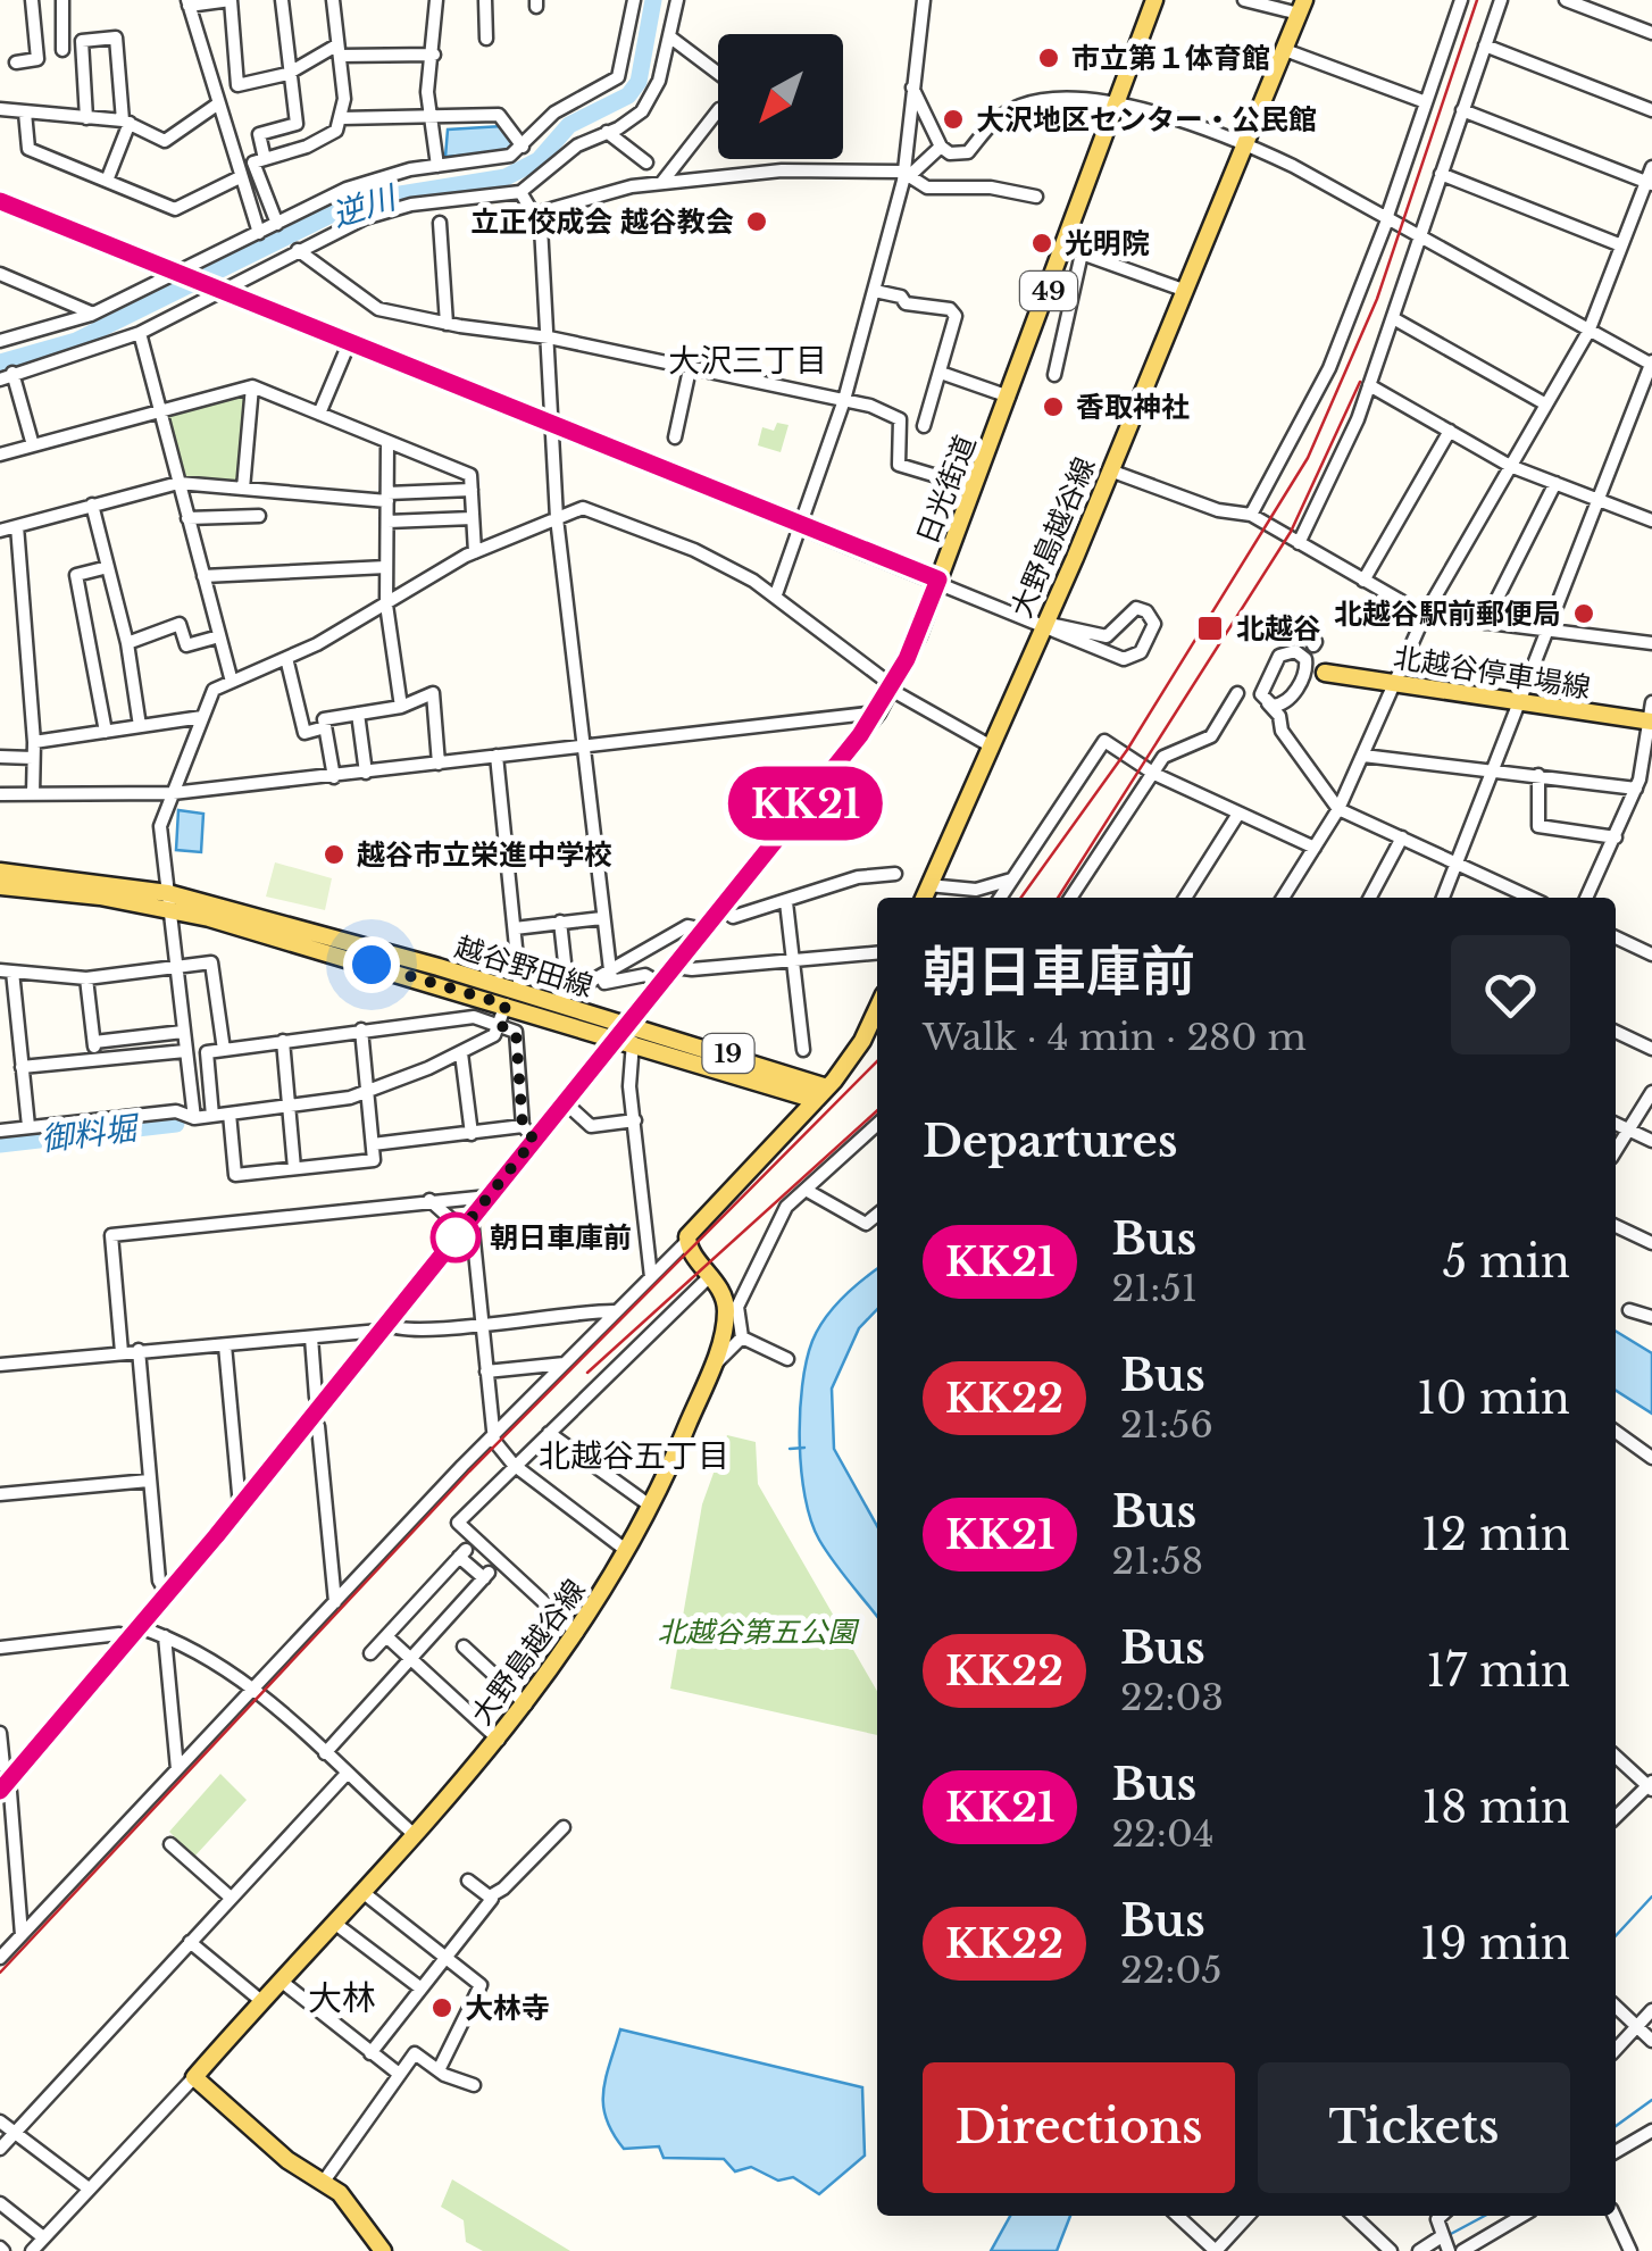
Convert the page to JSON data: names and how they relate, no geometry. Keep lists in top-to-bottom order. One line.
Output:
{"streets":{"main road":["49","日光街道","大野島越谷線","北越谷停車場線","越谷野田線","19"]},"crossings":[["日光街道","越谷野田線"]],"districts":["大沢三丁目","北越谷五丁目","大林"],"water":["逆川","御料堀"],"parks":["北越谷第五公園"],"places":{"other":["市立第１体育館","大沢地区センター・公民館","立正佼成会 越谷教会","光明院","香取神社","北越谷駅前郵便局","越谷市立栄進中学校","朝日車庫前","大林寺"],"transit":["北越谷"]},"lines":["bus line KK21"],"north":"bottom left","page":{"on_map":"KK21","heading":[["朝日車庫前","Walk · 4 min · 280 m"],"Departures"],"list":[{"mark":"KK21","name":"Bus","note":"21:51","value":"5 min"},{"mark":"KK22","name":"Bus","note":"21:56","value":"10 min"},{"mark":"KK21","name":"Bus","note":"21:58","value":"12 min"},{"mark":"KK22","name":"Bus","note":"22:03","value":"17 min"},{"mark":"KK21","name":"Bus","note":"22:04","value":"18 min"},{"mark":"KK22","name":"Bus","note":"22:05","value":"19 min"}],"buttons":["Directions","Tickets"]}}
